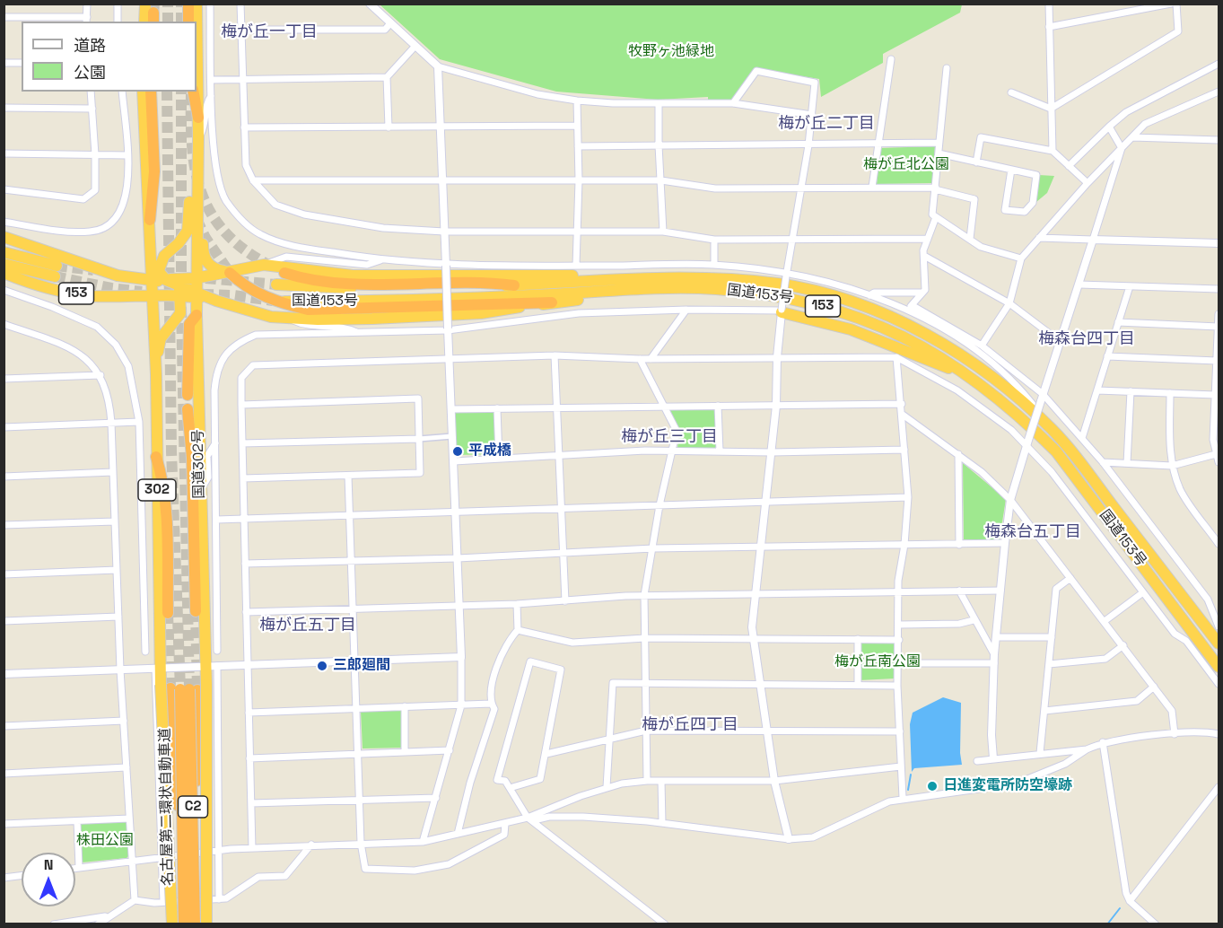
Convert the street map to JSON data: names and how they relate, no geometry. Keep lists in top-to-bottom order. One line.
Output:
{"streets":{"highway":["153","国道153号","国道302号","302","名古屋第二環状自動車道","C2"]},"crossings":[["153","国道153号"],["153","国道302号"],["153","302"],["国道302号","302"],["国道302号","名古屋第二環状自動車道"]],"districts":["梅が丘一丁目","梅が丘二丁目","梅森台四丁目","梅が丘三丁目","梅森台五丁目","梅が丘五丁目","梅が丘四丁目"],"parks":["牧野ヶ池緑地","梅が丘北公園","梅が丘南公園","株田公園"],"places":["平成橋","三郎廻間","日進変電所防空壕跡"],"legend":["道路","公園"],"north":"top"}
